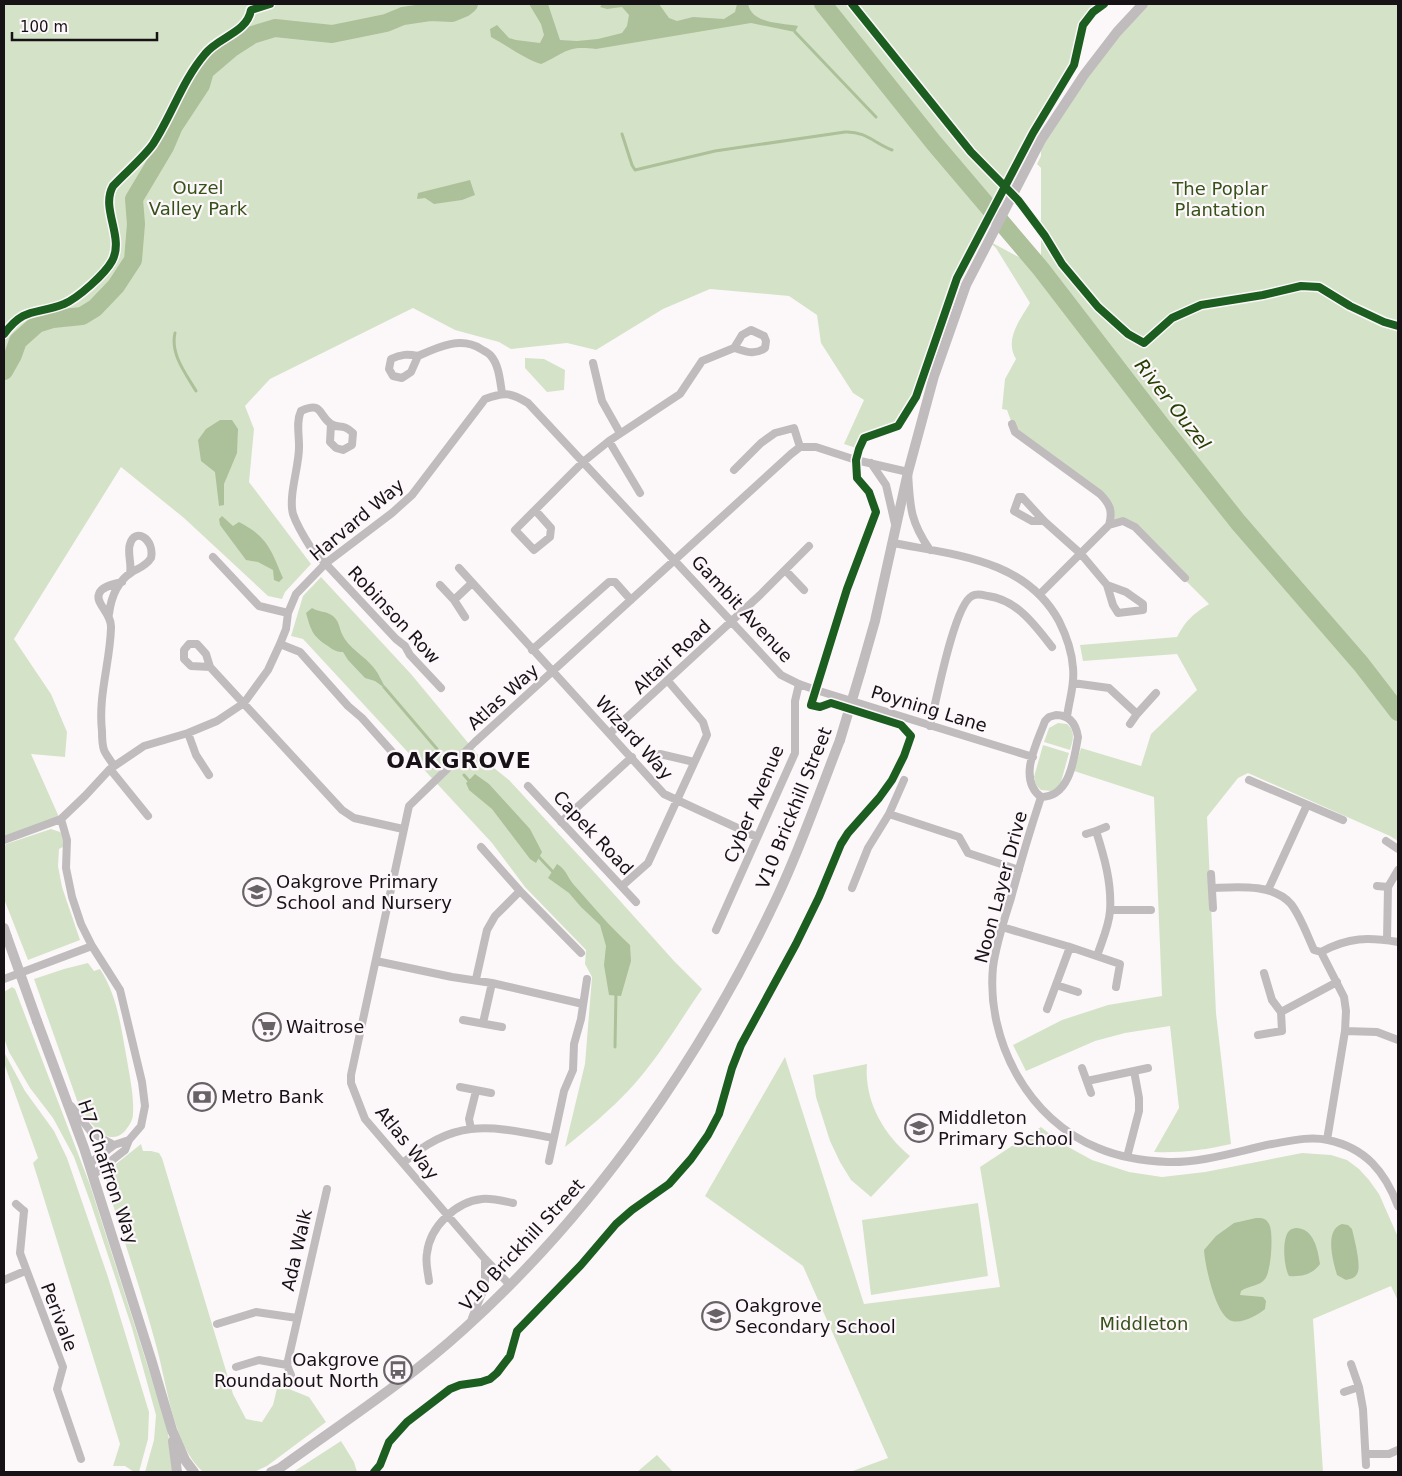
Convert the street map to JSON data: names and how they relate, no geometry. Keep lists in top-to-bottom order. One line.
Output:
{"streets":{"street":["Harvard Way","Gambit Avenue","Robinson Row","Altair Road","Atlas Way","Poyning Lane","Wizard Way","Cyber Avenue","V10 Brickhill Street","Capek Road","Noon Layer Drive","H7 Chaffron Way","Ada Walk","Perivale"]},"crossings":[["Harvard Way","Robinson Row"],["Gambit Avenue","Altair Road"],["Gambit Avenue","Atlas Way"],["Gambit Avenue","Poyning Lane"],["Gambit Avenue","Cyber Avenue"],["Altair Road","Wizard Way"],["Atlas Way","Wizard Way"],["Atlas Way","V10 Brickhill Street"],["Poyning Lane","Noon Layer Drive"],["Wizard Way","Cyber Avenue"]],"districts":["OAKGROVE"],"water":["River Ouzel"],"parks":["Ouzel Valley Park","The Poplar Plantation","Middleton"],"places":{"school or university":["Oakgrove Primary School and Nursery","Middleton Primary School","Oakgrove Secondary School"],"supermarket":["Waitrose"],"bank":["Metro Bank"],"bus stop":["Oakgrove Roundabout North"]},"scale_bar":"100 m"}
